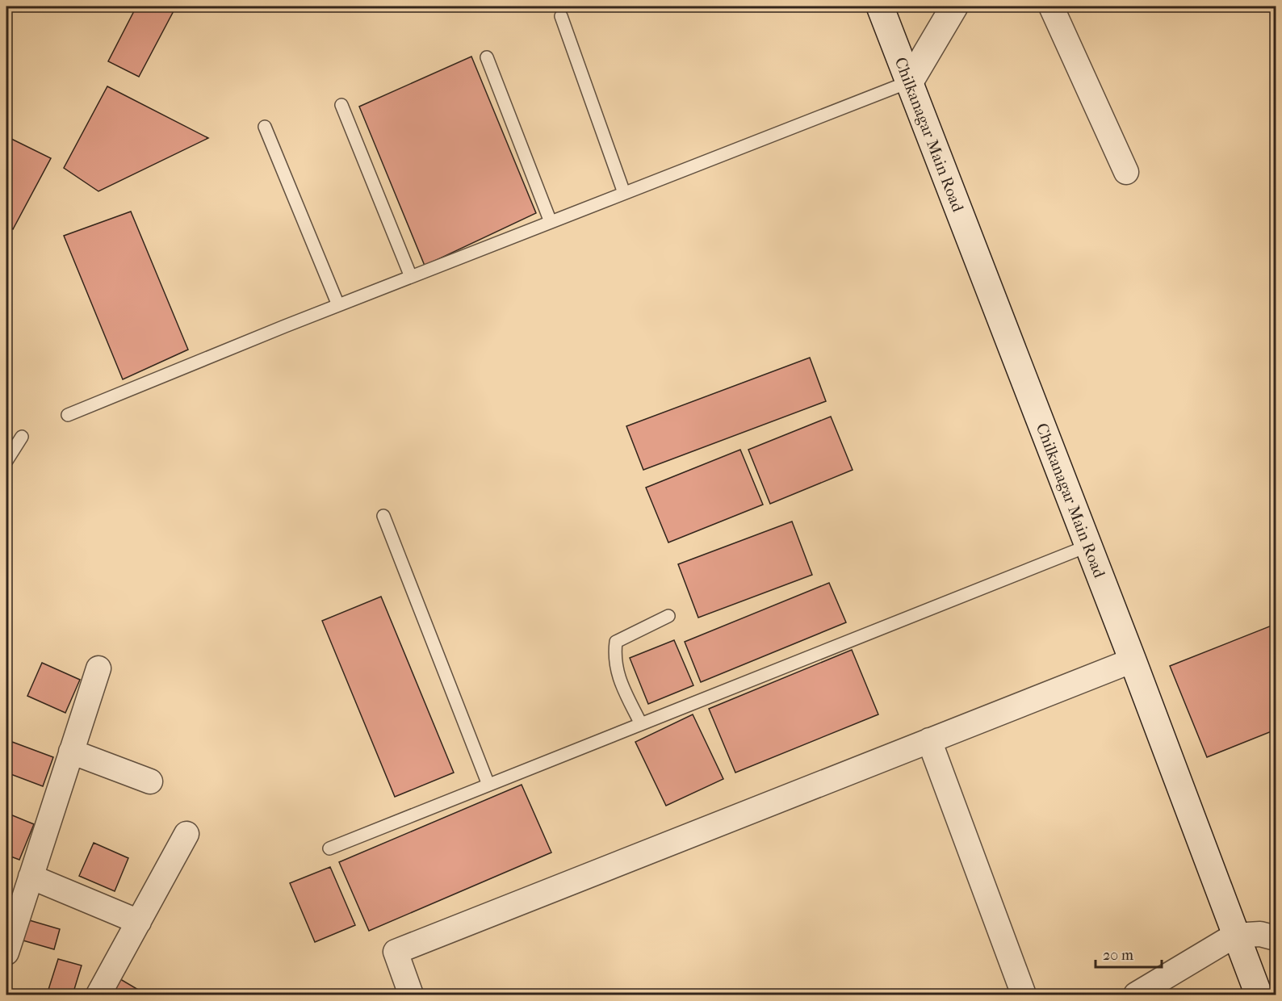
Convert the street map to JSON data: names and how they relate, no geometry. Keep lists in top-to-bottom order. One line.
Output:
{"streets":{"main road":["Chilkanagar Main Road"]},"scale_bar":"20 m"}
